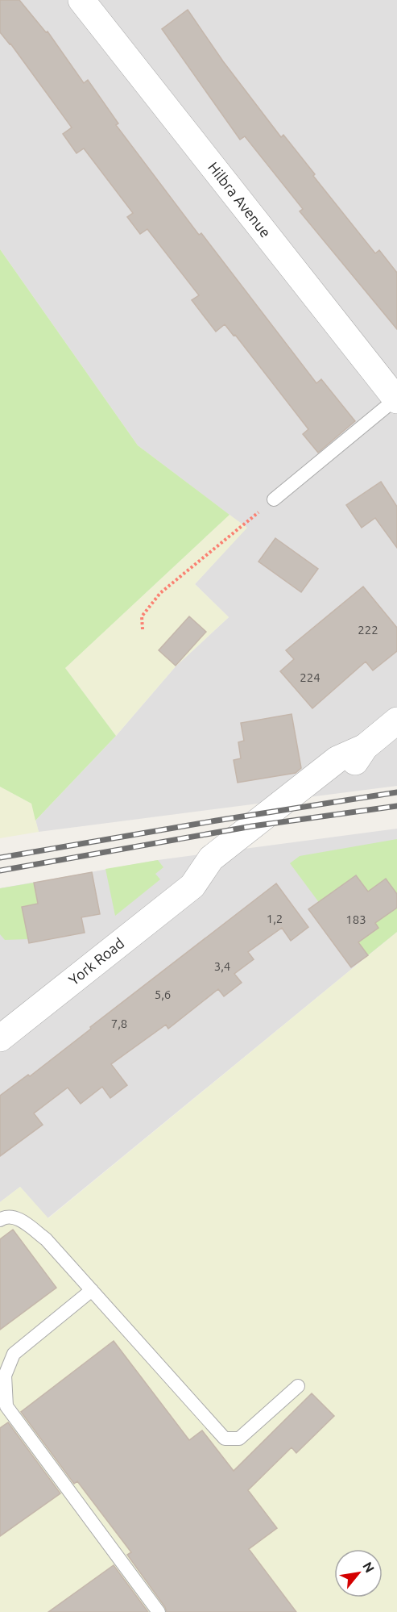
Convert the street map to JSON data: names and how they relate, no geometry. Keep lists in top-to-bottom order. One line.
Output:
{"streets":{"street":["Hilbra Avenue","York Road"]},"house_numbers":["222","224","1,2","183","3,4","5,6","7,8"],"north":"top right"}
